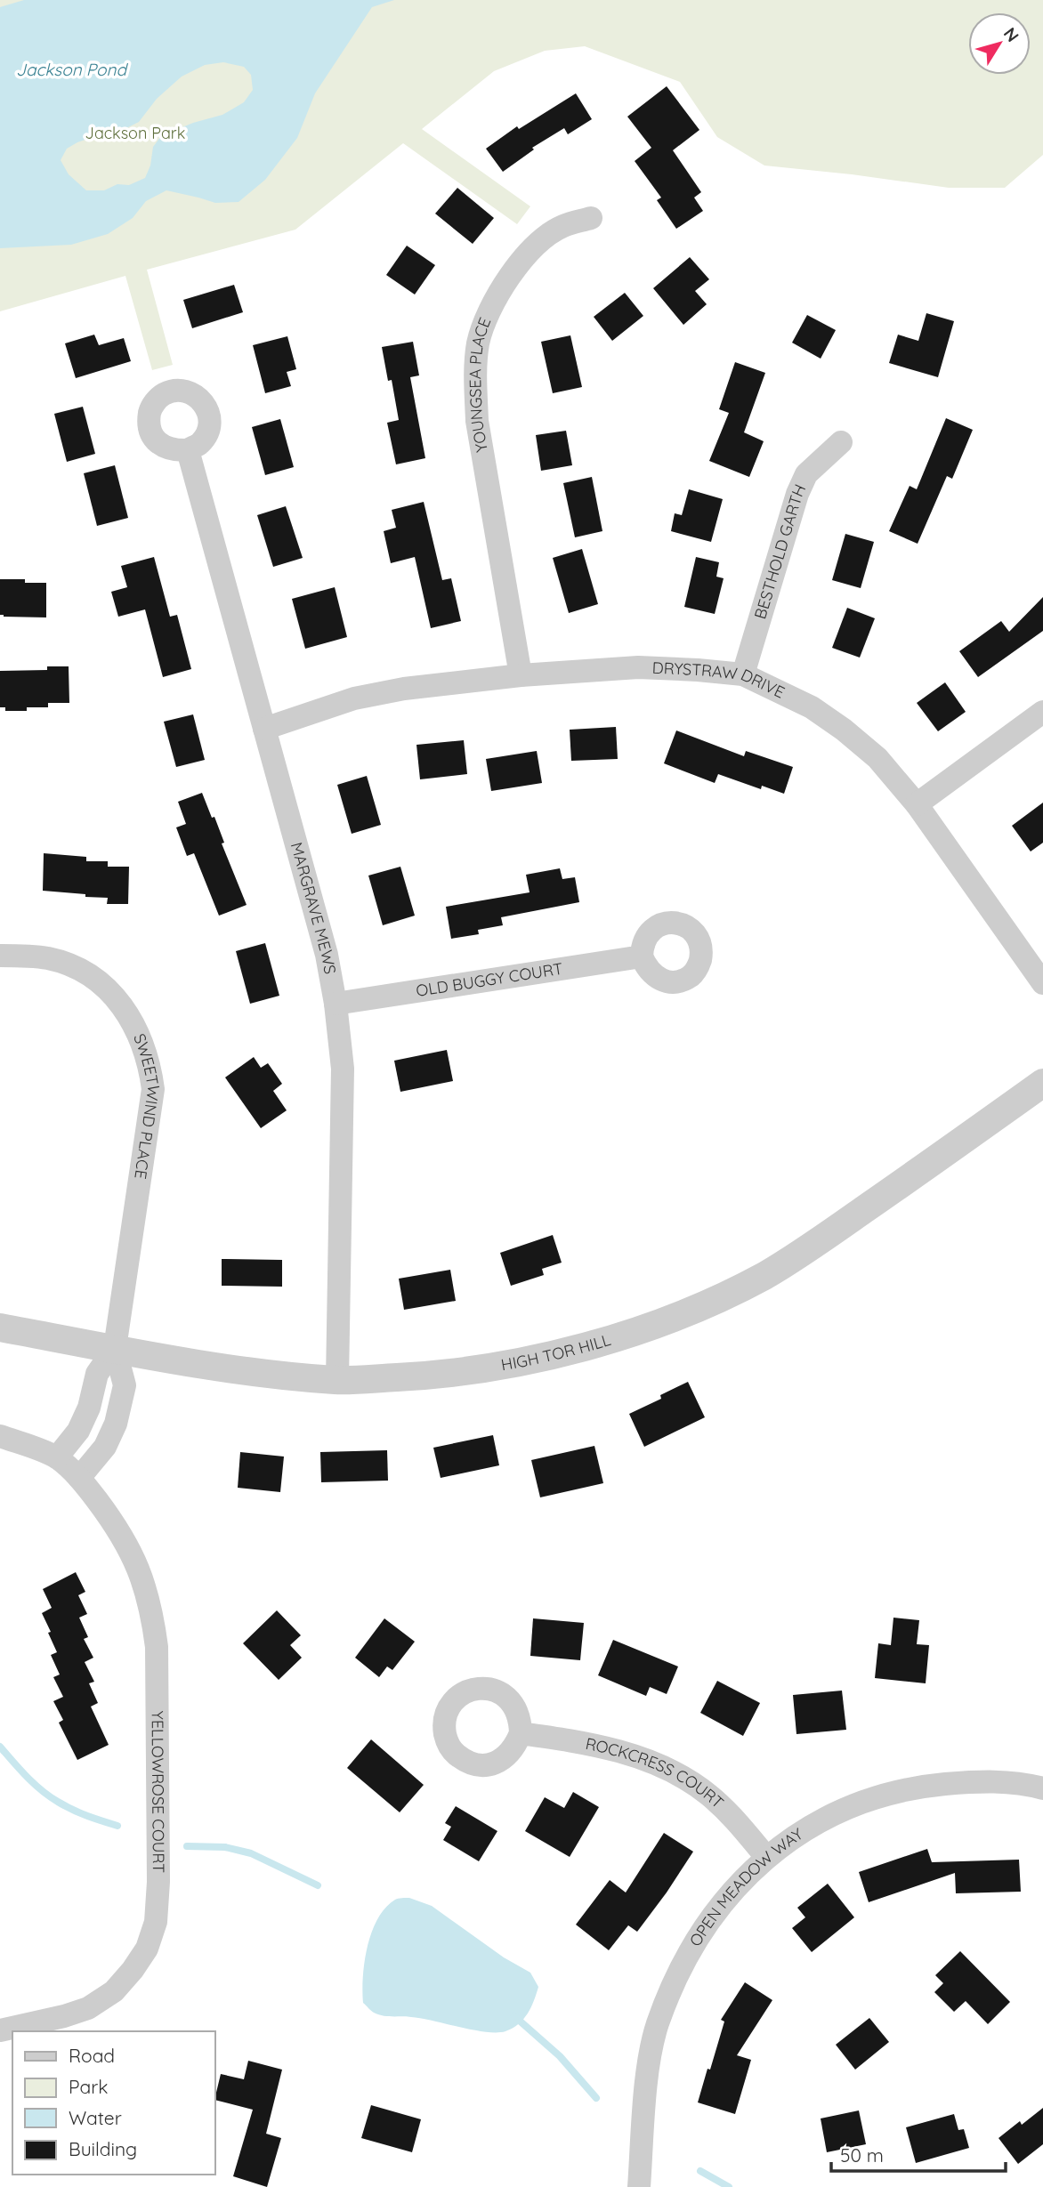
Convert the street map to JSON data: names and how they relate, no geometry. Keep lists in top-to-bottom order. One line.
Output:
{"streets":{"street":["YOUNGSEA PLACE","BESTHOLD GARTH","DRYSTRAW DRIVE","MARGRAVE MEWS","OLD BUGGY COURT","SWEETWIND PLACE","HIGH TOR HILL","ROCKCRESS COURT","YELLOWROSE COURT","OPEN MEADOW WAY"]},"crossings":[["YOUNGSEA PLACE","DRYSTRAW DRIVE"],["BESTHOLD GARTH","DRYSTRAW DRIVE"],["DRYSTRAW DRIVE","MARGRAVE MEWS"],["MARGRAVE MEWS","OLD BUGGY COURT"],["MARGRAVE MEWS","HIGH TOR HILL"],["SWEETWIND PLACE","HIGH TOR HILL"],["ROCKCRESS COURT","OPEN MEADOW WAY"]],"water":["Jackson Pond"],"parks":["Jackson Park"],"legend":["Road","Park","Water","Building"],"scale_bar":"50 m","north":"top right"}
